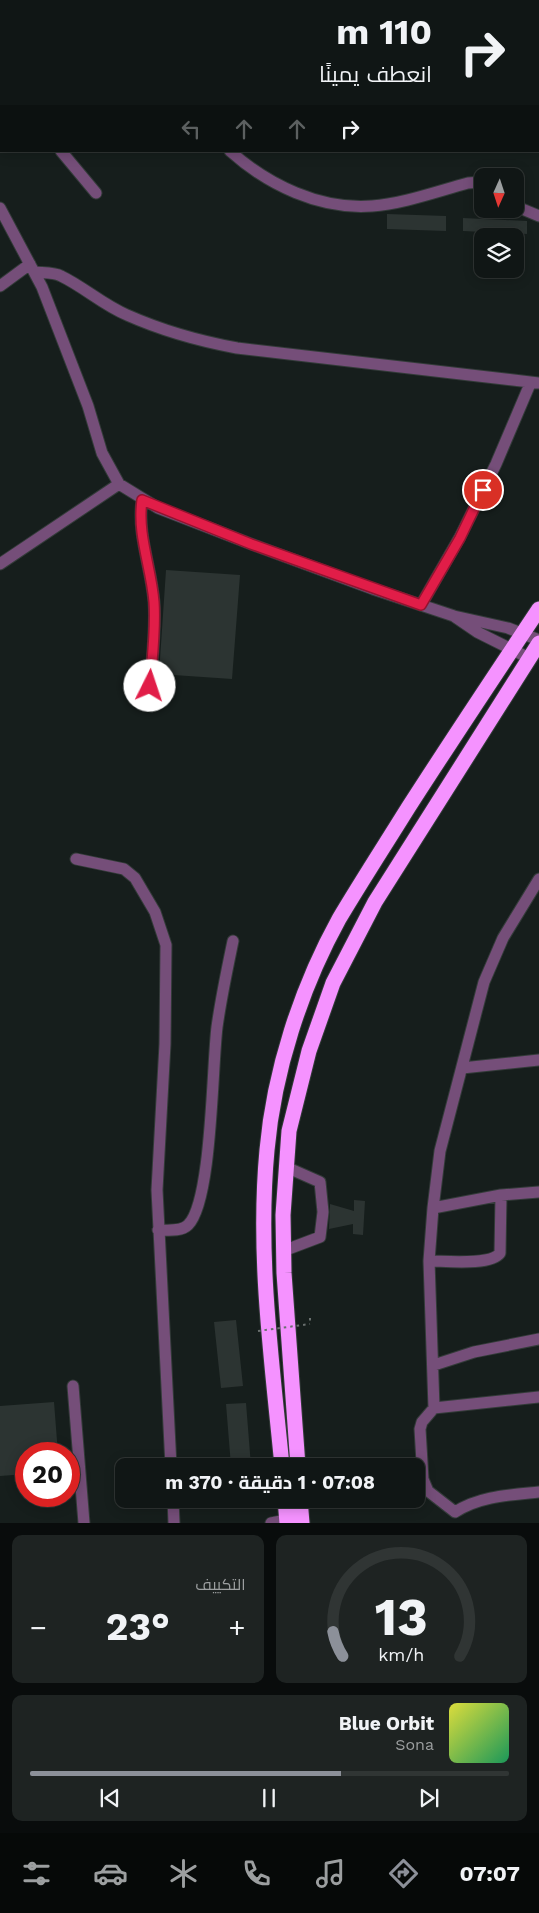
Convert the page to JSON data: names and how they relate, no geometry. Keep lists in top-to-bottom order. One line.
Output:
{"north":"bottom","page":{"turn":["110 m","انعطف يمينًا"],"limit":"20","trip":"07:08 · 1 دقيقة · 370 m","tile":"التكييف","heat":["−","23°","+"],"song":["Blue Orbit","Sona"],"tabs":"07:07","gauge":["13","km/h"]}}
